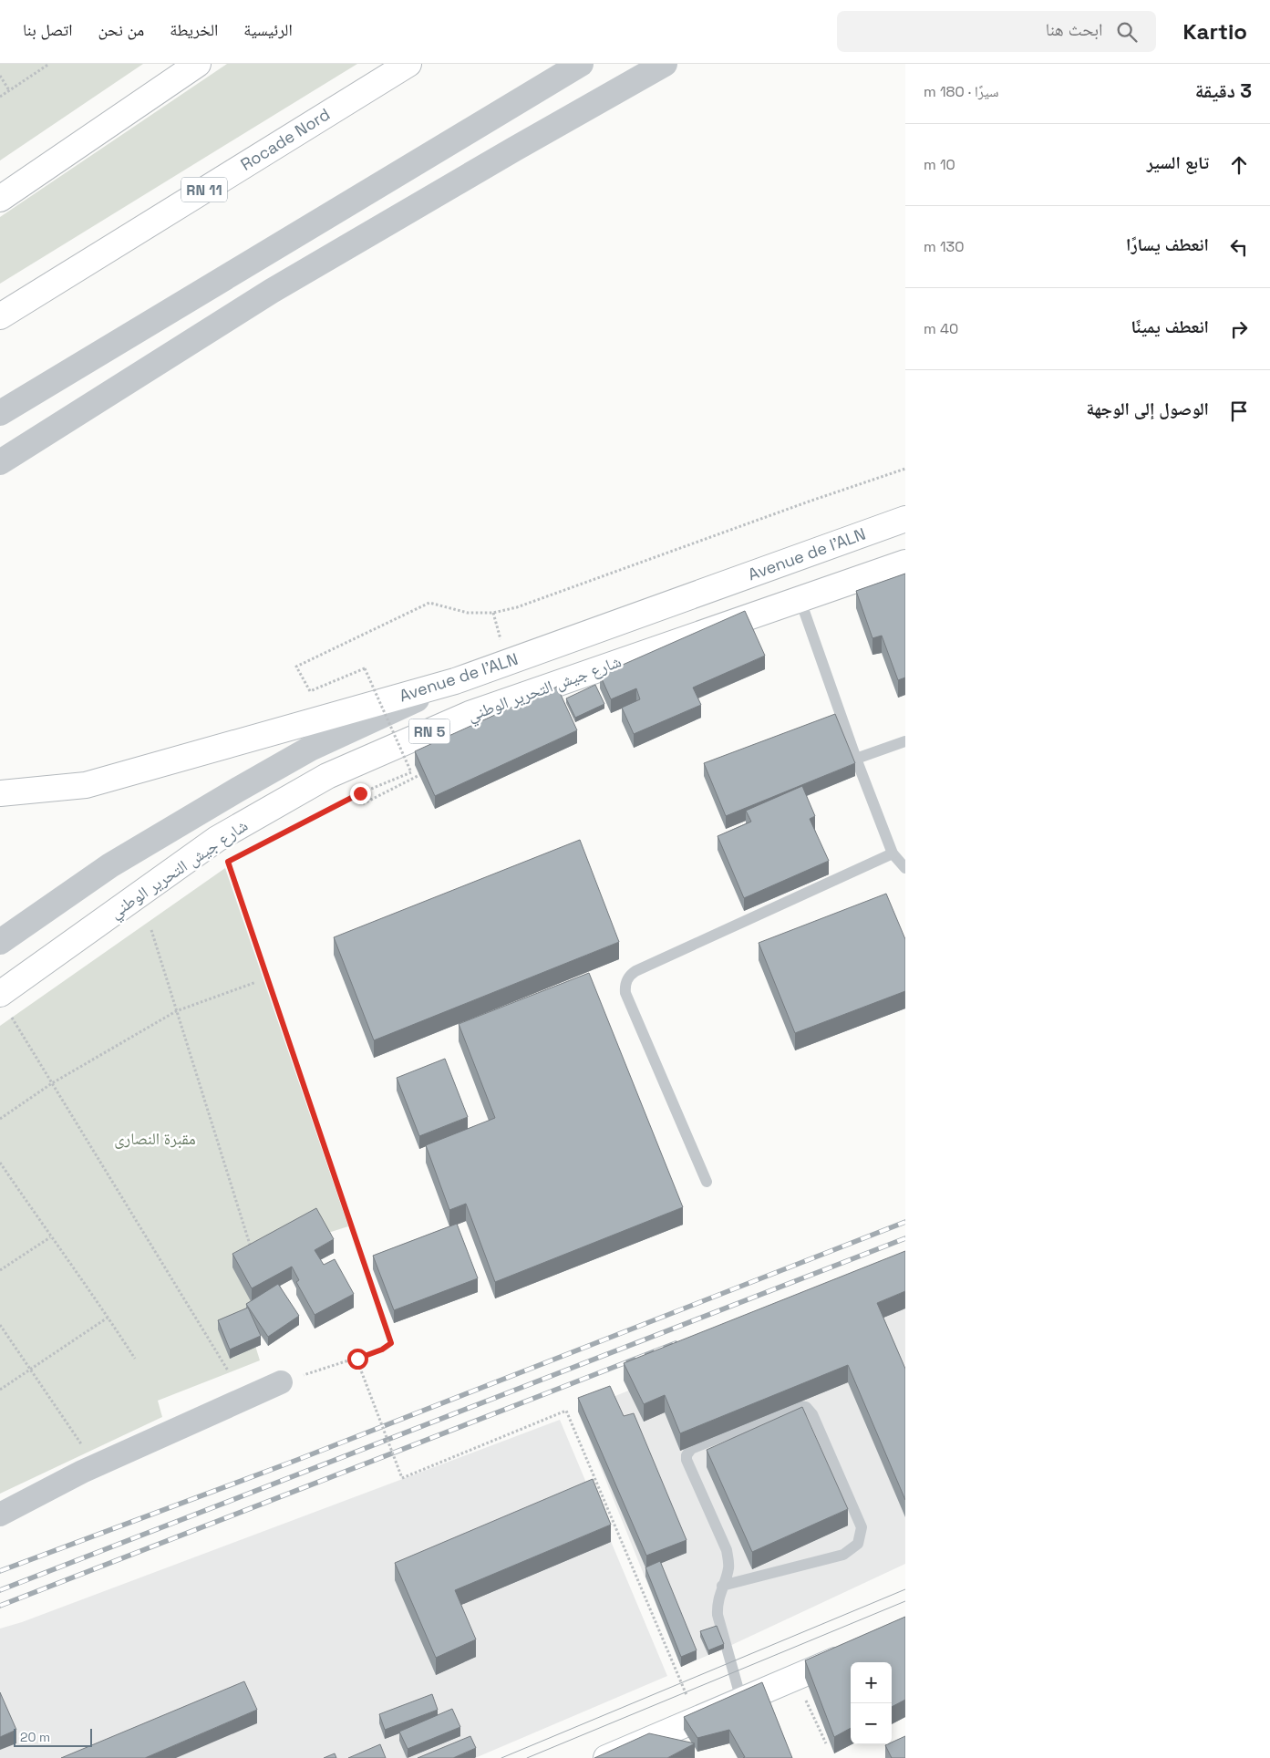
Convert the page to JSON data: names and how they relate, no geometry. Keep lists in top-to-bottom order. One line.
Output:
{"streets":{"main road":["Rocade Nord","RN 11","Avenue de l'ALN","شارع جيش التحرير الوطني","RN 5"]},"parks":["مقبرة النصارى"],"scale_bar":"20 m","page":{"header":"Kartio","search":"ابحث هنا","nav":["الرئيسية","الخريطة","من نحن","اتصل بنا"],"heading":["3 دقيقة","سيرًا · 180 m"],"list":[["تابع السير","10 m"],["انعطف يسارًا","130 m"],["انعطف يمينًا","40 m"],"الوصول إلى الوجهة"],"map_buttons":["+","−"],"scale":"20 m"}}
